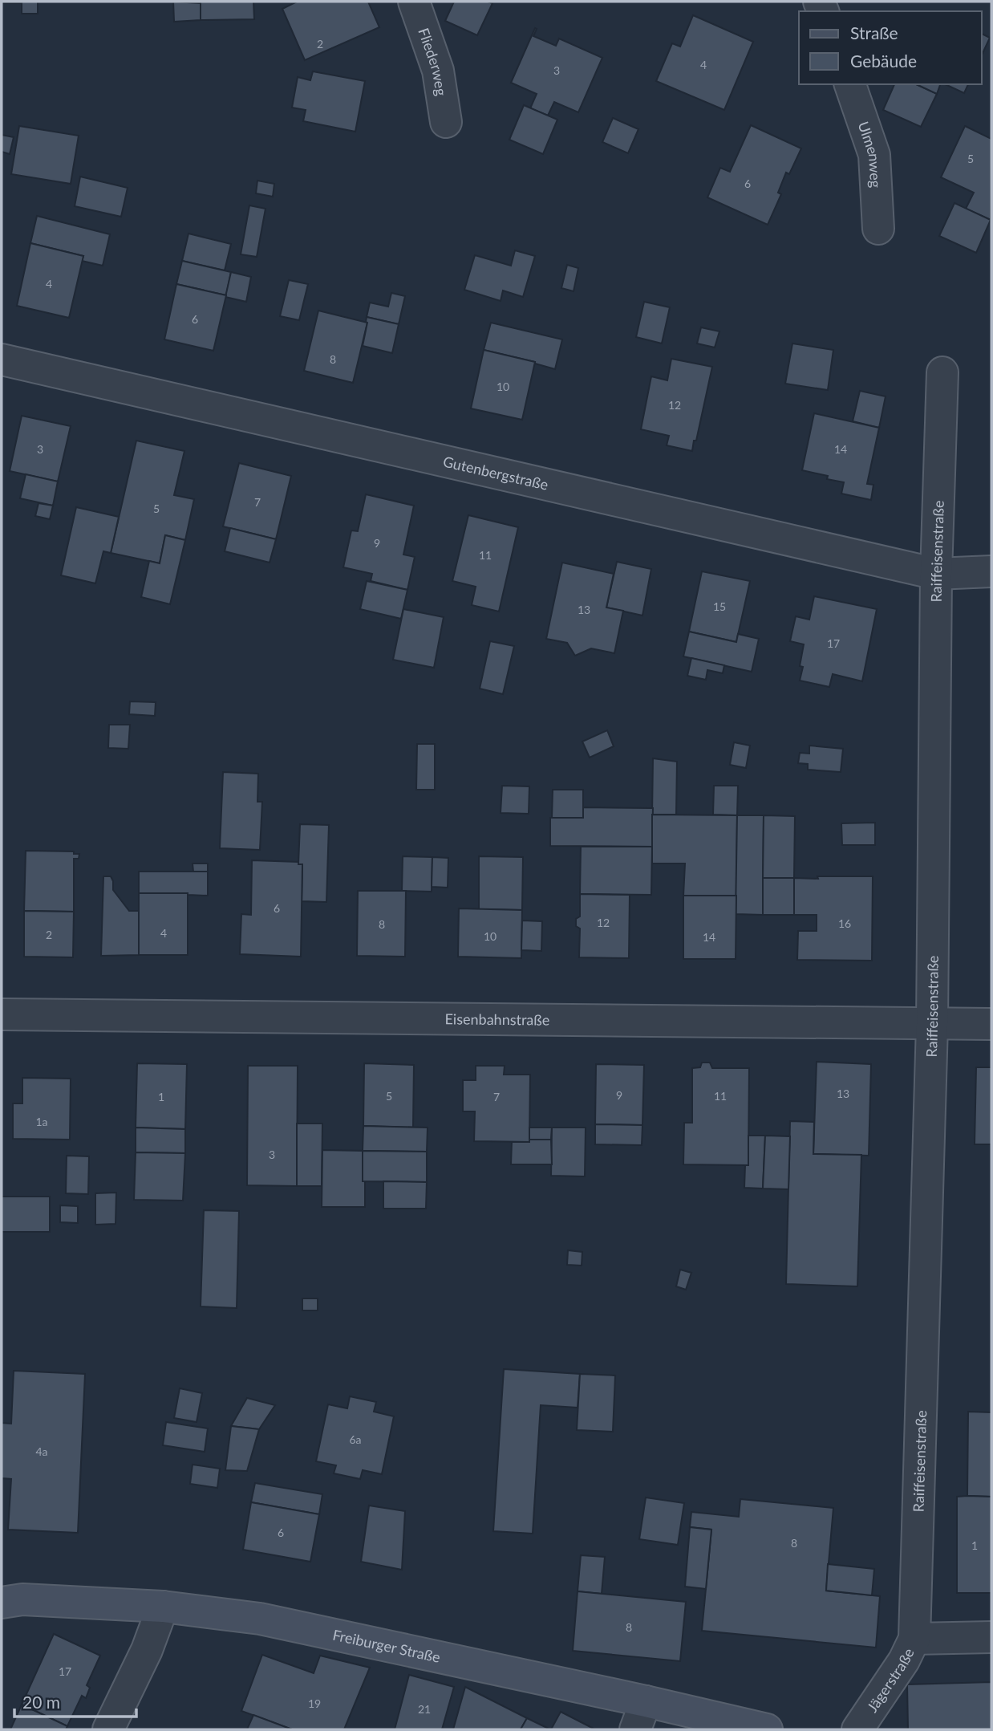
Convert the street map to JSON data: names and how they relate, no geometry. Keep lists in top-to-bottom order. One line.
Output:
{"streets":{"street":["Fliederweg","Ulmenweg","Gutenbergstraße","Raiffeisenstraße","Eisenbahnstraße","Freiburger Straße","Jägerstraße"]},"crossings":[["Gutenbergstraße","Raiffeisenstraße"],["Raiffeisenstraße","Eisenbahnstraße"],["Raiffeisenstraße","Jägerstraße"]],"house_numbers":["2","4","3","5","6","4","6","8","10","12","3","14","7","5","9","11","15","13","17","6","12","16","8","4","2","10","14","13","9","5","11","1","7","1a","3","6a","4a","6","8","1","8","17","19","21"],"legend":["Straße","Gebäude"],"scale_bar":"20 m"}
